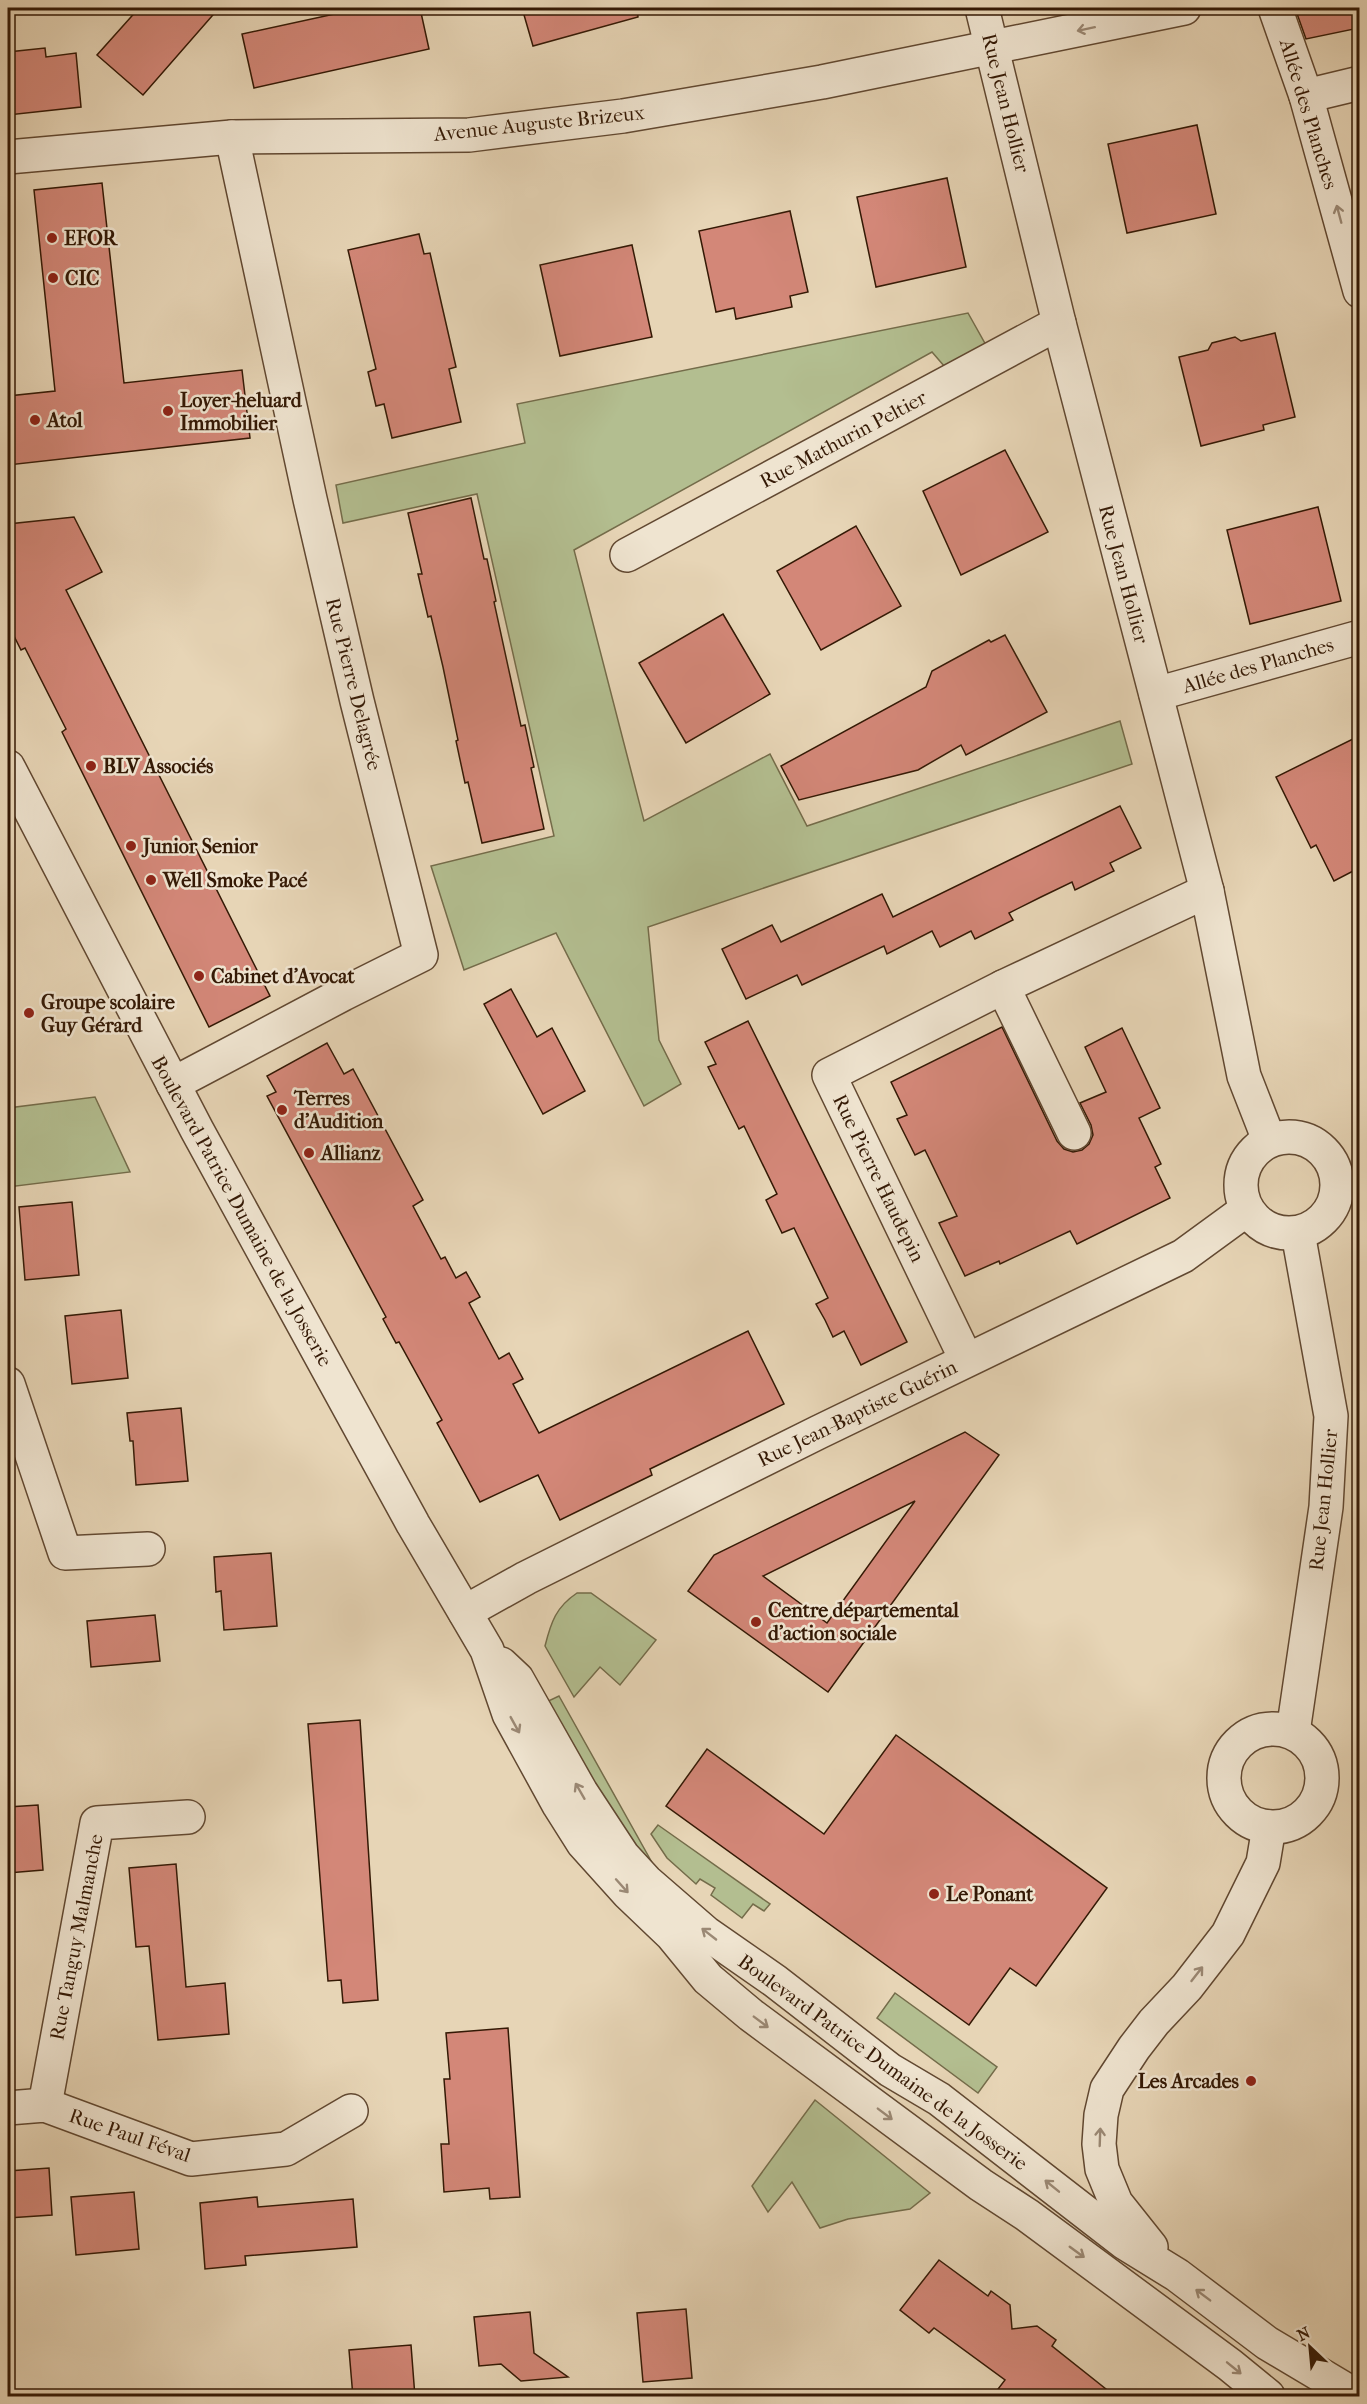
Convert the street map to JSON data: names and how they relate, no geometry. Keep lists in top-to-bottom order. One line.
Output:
{"streets":{"street":["Rue Jean Hollier","Allée des Planches","Avenue Auguste Brizeux","Rue Mathurin Peltier","Rue Pierre Delagrée","Rue Pierre Haudepin","Boulevard Patrice Dumaine de la Josserie","Rue Jean-Baptiste Guérin","Rue Tanguy Malmanche","Rue Paul Féval"]},"crossings":[["Rue Jean Hollier","Allée des Planches"],["Rue Jean Hollier","Avenue Auguste Brizeux"],["Rue Jean Hollier","Rue Mathurin Peltier"],["Rue Jean Hollier","Rue Pierre Haudepin"],["Rue Jean Hollier","Rue Jean-Baptiste Guérin"],["Avenue Auguste Brizeux","Rue Pierre Delagrée"],["Rue Pierre Delagrée","Boulevard Patrice Dumaine de la Josserie"],["Rue Pierre Haudepin","Rue Jean-Baptiste Guérin"],["Boulevard Patrice Dumaine de la Josserie","Rue Jean-Baptiste Guérin"],["Rue Tanguy Malmanche","Rue Paul Féval"]],"one_way":["Allée des Planches"],"places":["EFOR","CIC","Loyer-heluard Immobilier","Atol","BLV Associés","Junior Senior","Well Smoke Pacé","Cabinet d'Avocat","Groupe scolaire Guy Gérard","Terres d'Audition","Allianz","Centre départemental d'action sociale","Le Ponant","Les Arcades"],"north":"top left"}
